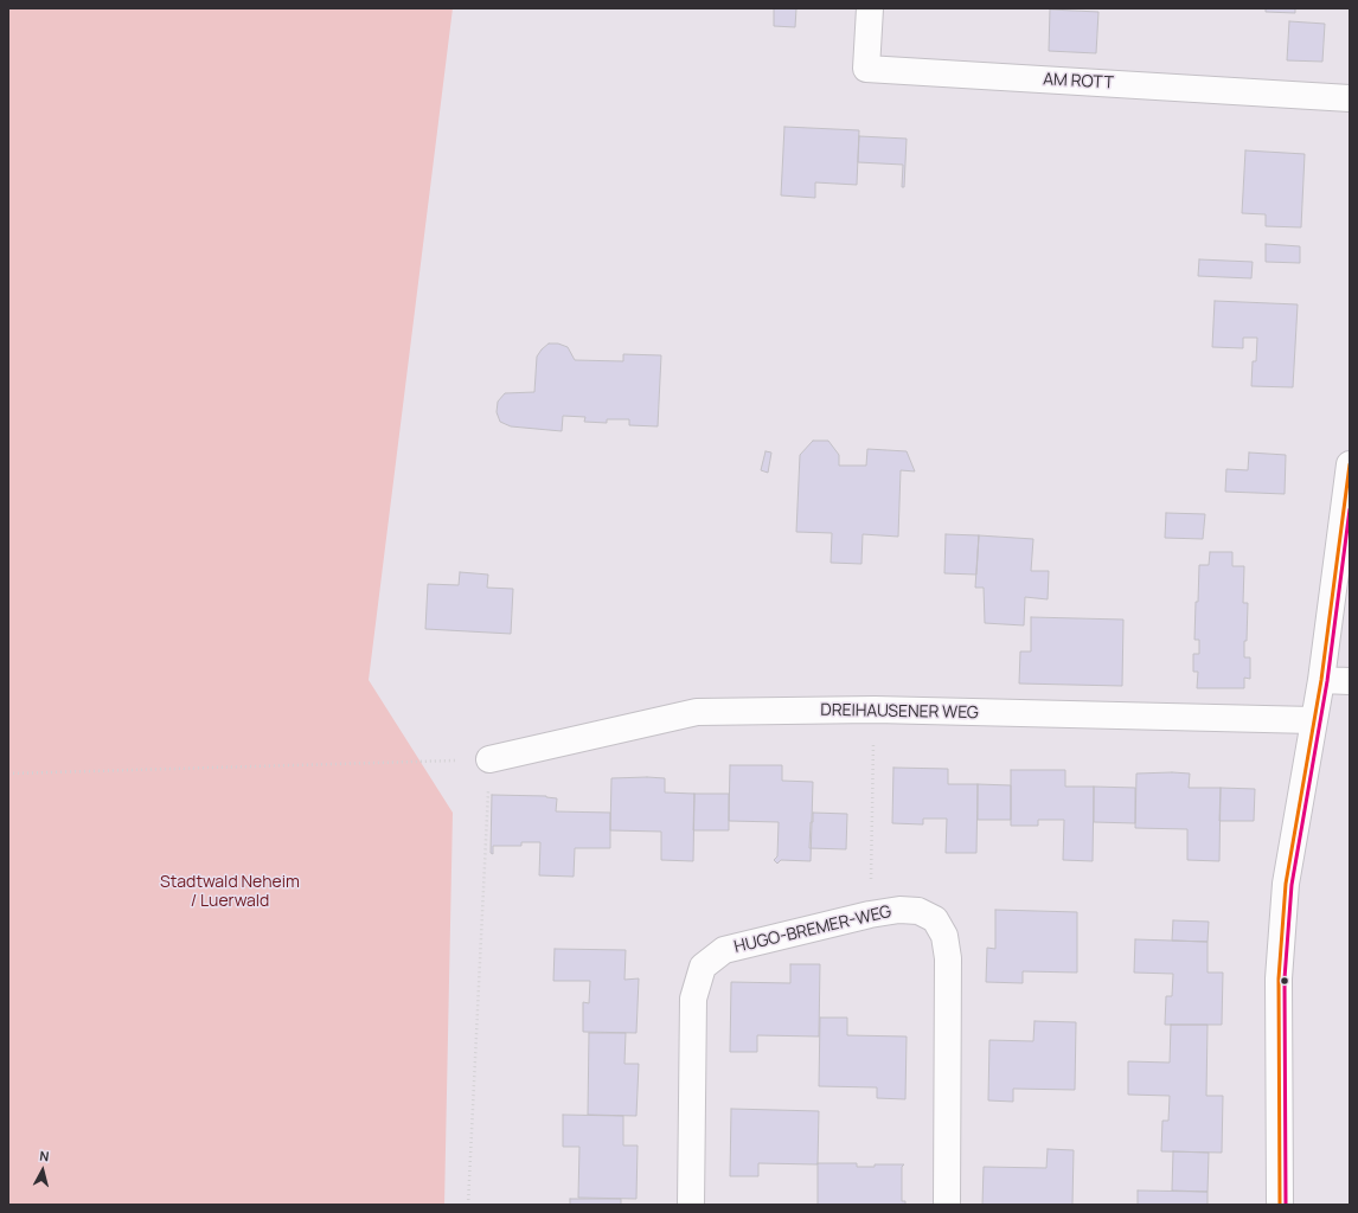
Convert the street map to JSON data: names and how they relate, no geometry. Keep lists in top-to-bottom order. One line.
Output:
{"streets":{"street":["AM ROTT","DREIHAUSENER WEG","HUGO-BREMER-WEG"]},"parks":["Stadtwald Neheim / Luerwald"],"north":"top"}
